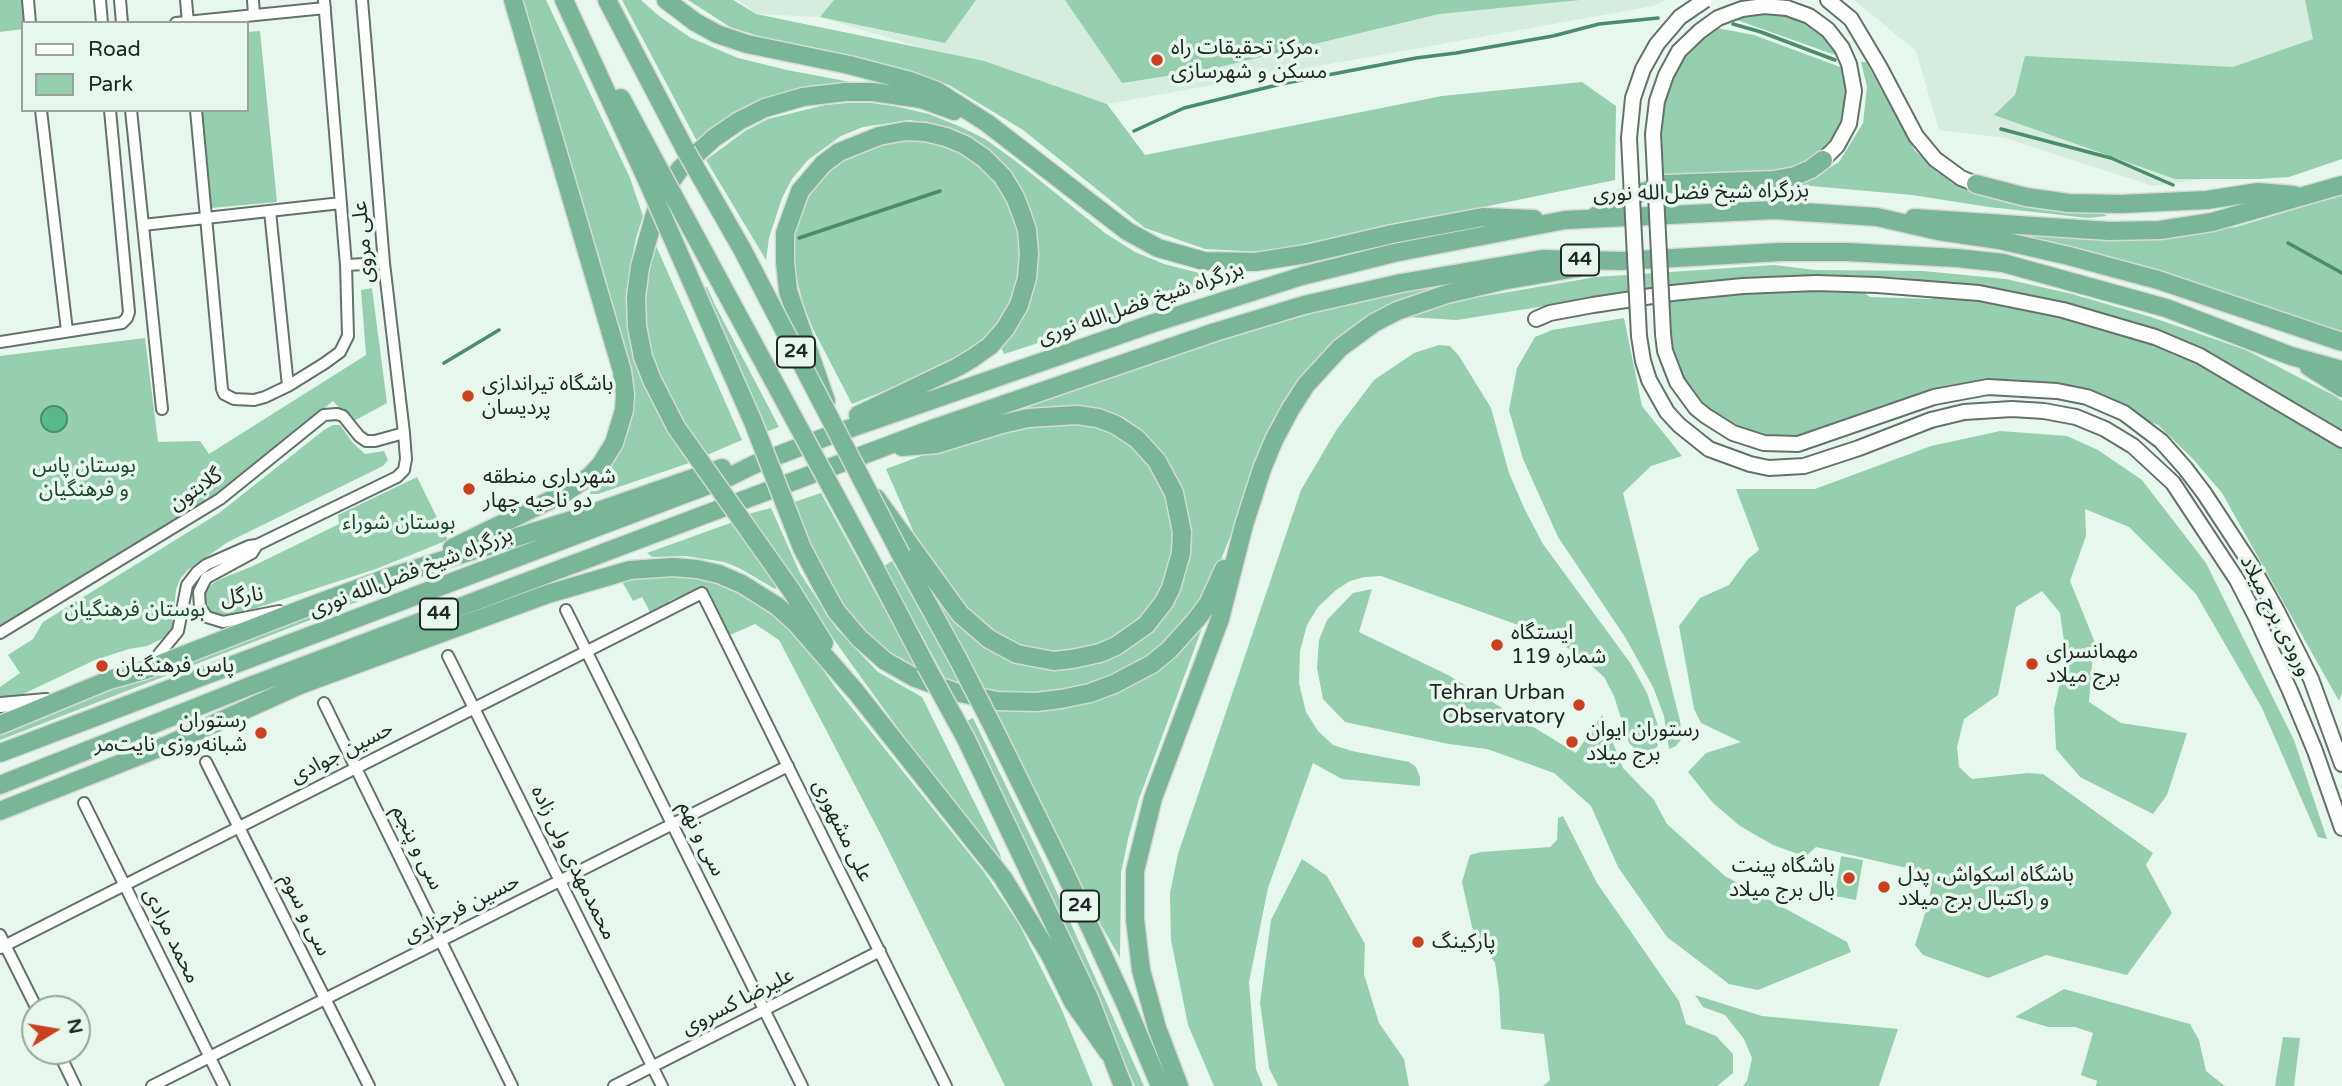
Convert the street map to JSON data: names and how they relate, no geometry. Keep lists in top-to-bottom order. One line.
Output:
{"streets":{"highway":["بزرگراه شیخ فضل‌الله نوری","44","24"],"street":["علی مروی","گلابتون","نارگل","ورودی برج میلاد","حسین جوادی","علی مشهوری","سی و نهم","سی و پنجم","محمدمهدی ولی زاده","حسین فرحزادی","سی و سوم","محمد مرادی","علیرضا کسروی"]},"crossings":[["علی مروی","گلابتون"],["علی مروی","نارگل"],["حسین جوادی","علی مشهوری"],["حسین جوادی","سی و نهم"],["حسین جوادی","سی و پنجم"],["حسین جوادی","محمدمهدی ولی زاده"],["حسین جوادی","سی و سوم"],["حسین جوادی","محمد مرادی"],["علی مشهوری","حسین فرحزادی"],["علی مشهوری","علیرضا کسروی"],["سی و نهم","حسین فرحزادی"],["سی و نهم","علیرضا کسروی"],["سی و پنجم","حسین فرحزادی"],["محمدمهدی ولی زاده","حسین فرحزادی"],["محمدمهدی ولی زاده","علیرضا کسروی"],["حسین فرحزادی","سی و سوم"],["حسین فرحزادی","محمد مرادی"]],"parks":["بوستان پاس و فرهنگیان","بوستان شوراء","بوستان فرهنگیان"],"places":["مرکز تحقیقات راه، مسکن و شهرسازی","باشگاه تیراندازی پردیسان","شهرداری منطقه دو ناحیه چهار","ایستگاه شماره 119","مهمانسرای برج میلاد","پاس فرهنگیان","Tehran Urban Observatory","رستوران شبانه‌روزی نایت‌مر","رستوران ایوان برج میلاد","باشگاه پینت بال برج میلاد","باشگاه اسکواش، پدل و راکتبال برج میلاد","پارکینگ"],"legend":["Road","Park"],"north":"right"}
